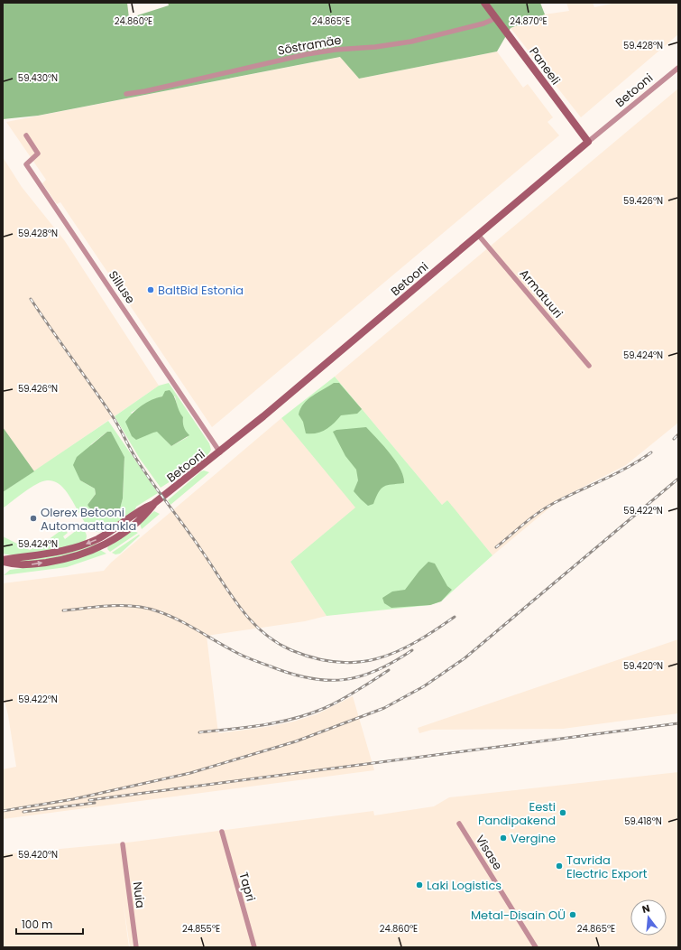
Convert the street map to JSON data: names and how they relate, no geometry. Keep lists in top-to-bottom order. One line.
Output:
{"streets":{"street":["Sõstramäe","Paneeli","Betooni","Silluse","Armatuuri","Visase","Tapri","Nuia"]},"crossings":[["Sõstramäe","Paneeli"],["Paneeli","Betooni"],["Betooni","Silluse"],["Betooni","Armatuuri"]],"places":["BaltBid Estonia","Olerex Betooni Automaattankla","Eesti Pandipakend","Vergine","Tavrida Electric Export","Laki Logistics","Metal-Disain OÜ"],"scale_bar":"100 m","north":"top","coordinates":["24.860°E","24.865°E","24.870°E","59.428°N","59.430°N","59.426°N","59.424°N","59.422°N","59.420°N","59.418°N","24.855°E"]}
